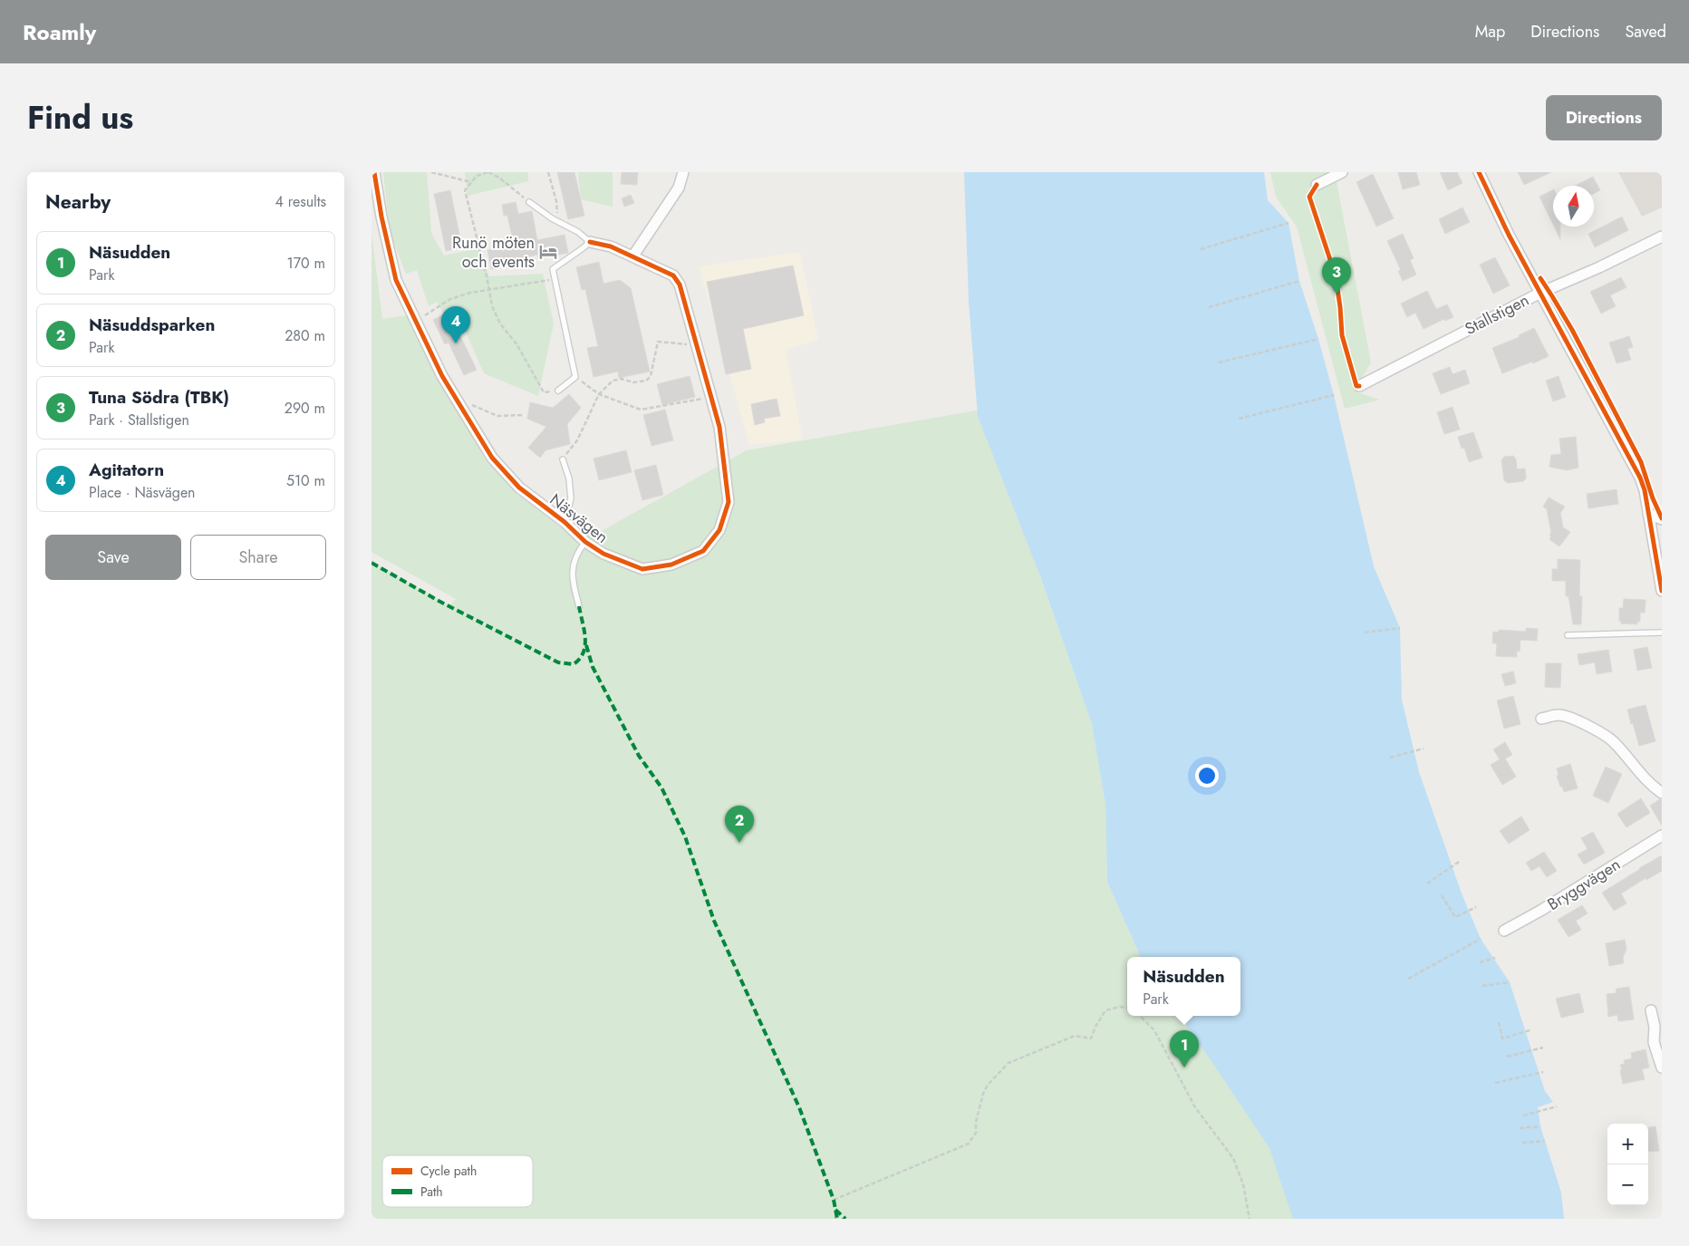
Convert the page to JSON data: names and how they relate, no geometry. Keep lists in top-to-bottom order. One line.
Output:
{"streets":{"street":["Stallstigen","Näsvägen","Bryggvägen"]},"places":{"hotel":["Runö möten och events"]},"legend":["Cycle path","Path"],"north":"top","page":{"header":"Roamly","nav":["Map","Directions","Saved"],"title":"Find us","buttons":["Directions",["Save","Share"]],"heading":["Nearby","4 results"],"list":[{"mark":"1","name":"Näsudden","note":"Park","value":"170 m"},{"mark":"2","name":"Näsuddsparken","note":"Park","value":"280 m"},{"mark":"3","name":"Tuna Södra (TBK)","note":"Park · Stallstigen","value":"290 m"},{"mark":"4","name":"Agitatorn","note":"Place · Näsvägen","value":"510 m"}],"pins":["3","4","2","1"],"popup":["Näsudden","Park"],"map_buttons":["+","−"]}}
